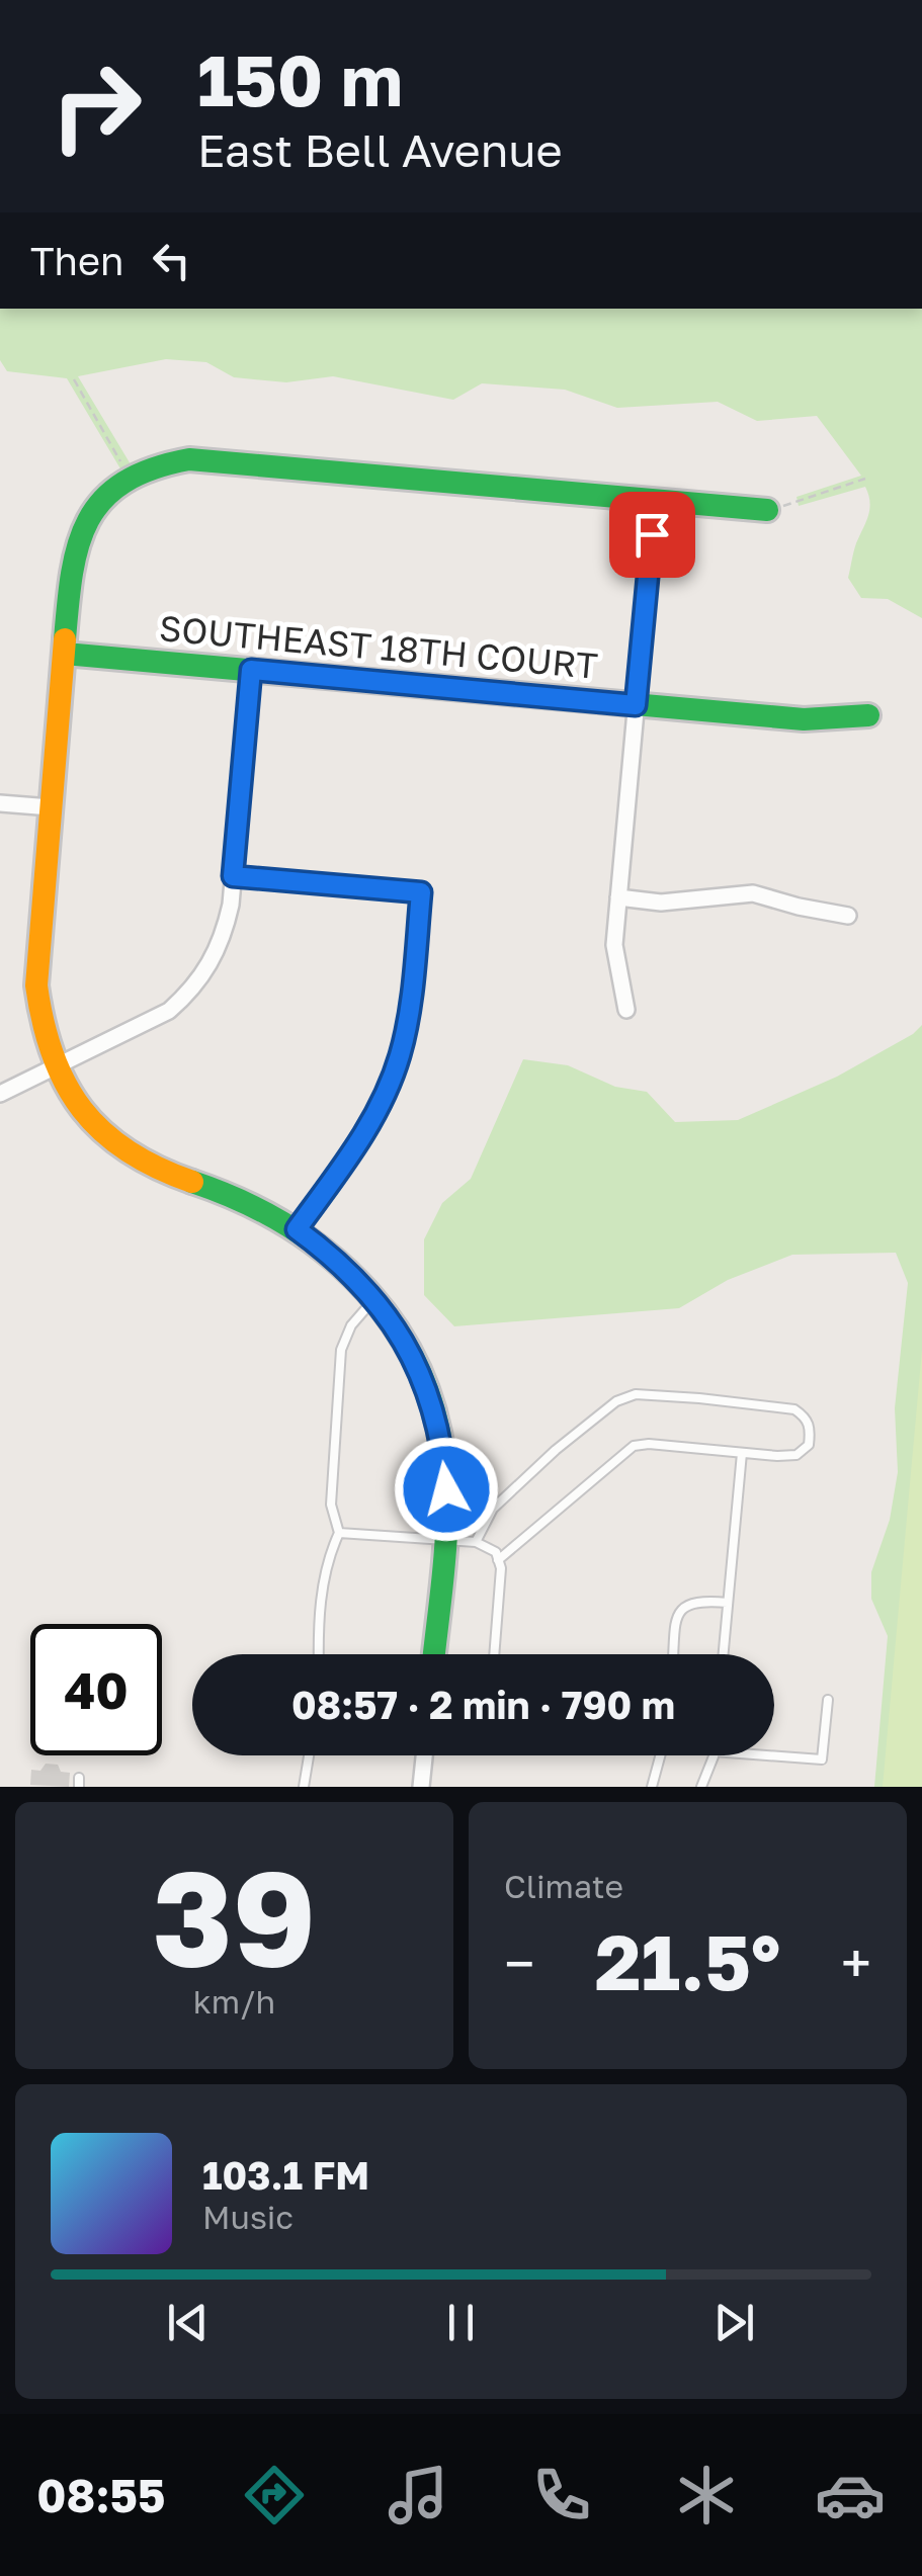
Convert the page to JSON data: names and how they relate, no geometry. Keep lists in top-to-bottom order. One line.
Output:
{"streets":{"street":["SOUTHEAST 18TH COURT"]},"page":{"turn":["150 m","East Bell Avenue"],"then":"Then","limit":"40","trip":"08:57 · 2 min · 790 m","tile":[["39","km/h"],"Climate"],"heat":["−","21.5°","+"],"song":["103.1 FM","Music"],"tabs":"08:55"}}
